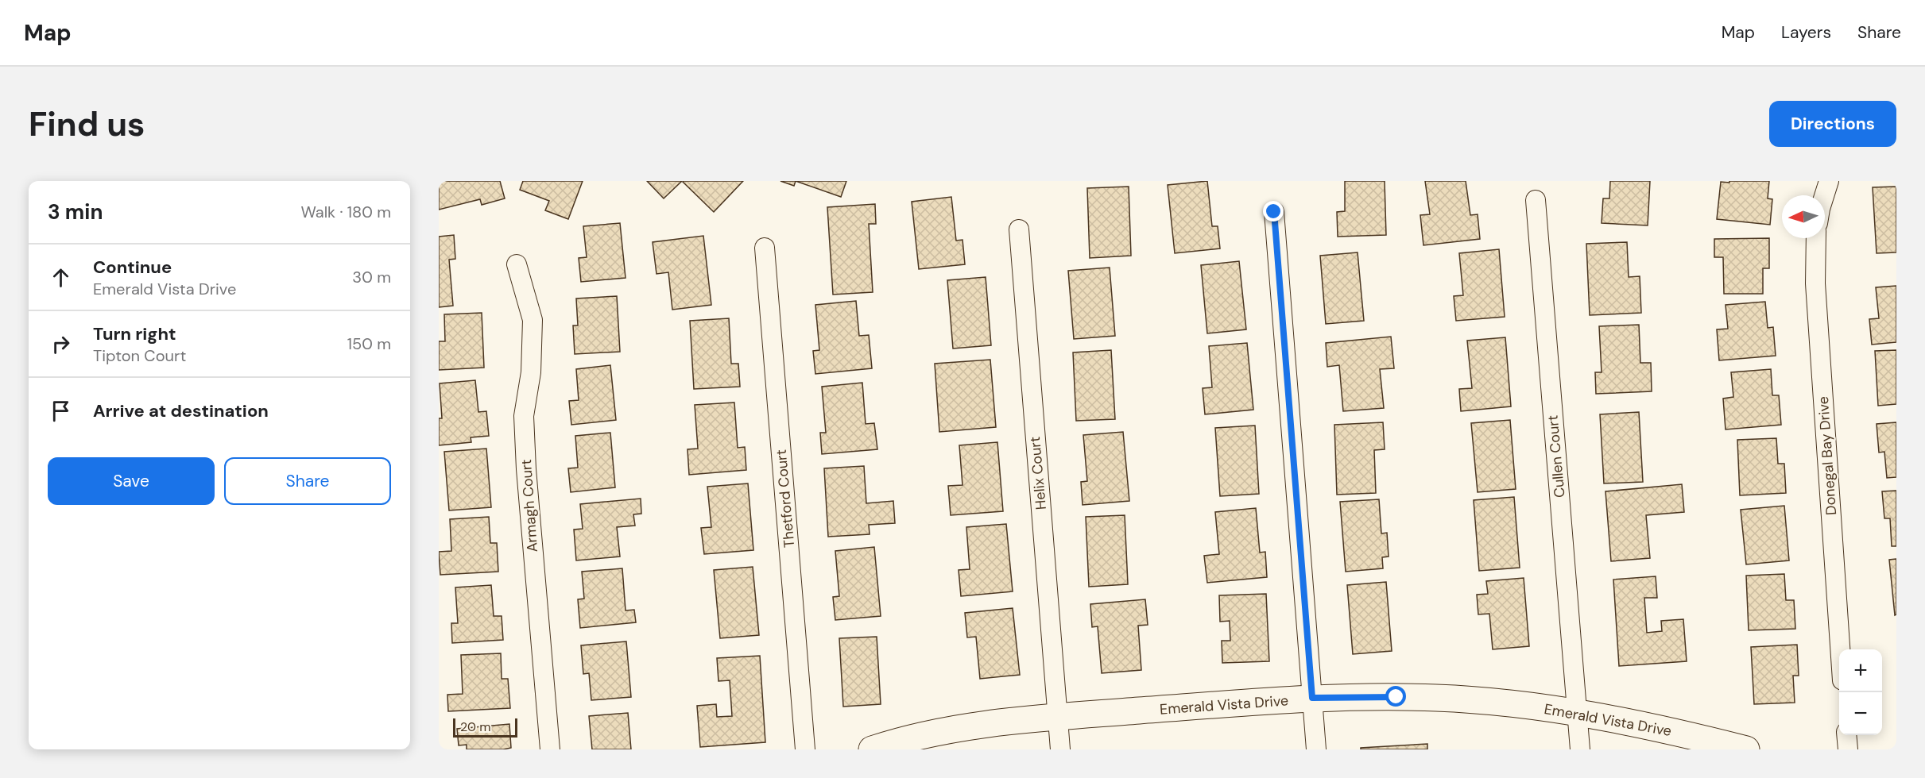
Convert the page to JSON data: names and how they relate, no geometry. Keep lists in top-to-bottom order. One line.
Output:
{"streets":{"street":["Donegal Bay Drive","Cullen Court","Helix Court","Thetford Court","Armagh Court","Emerald Vista Drive"]},"crossings":[["Cullen Court","Emerald Vista Drive"],["Helix Court","Emerald Vista Drive"]],"scale_bar":"20 m","north":"left","page":{"header":"Map","nav":["Map","Layers","Share"],"buttons":["Directions",["Save","Share"]],"title":"Find us","heading":["3 min","Walk · 180 m"],"list":[["Continue","Emerald Vista Drive","30 m"],["Turn right","Tipton Court","150 m"],"Arrive at destination"],"map_buttons":["+","−"],"scale":"20 m"}}
